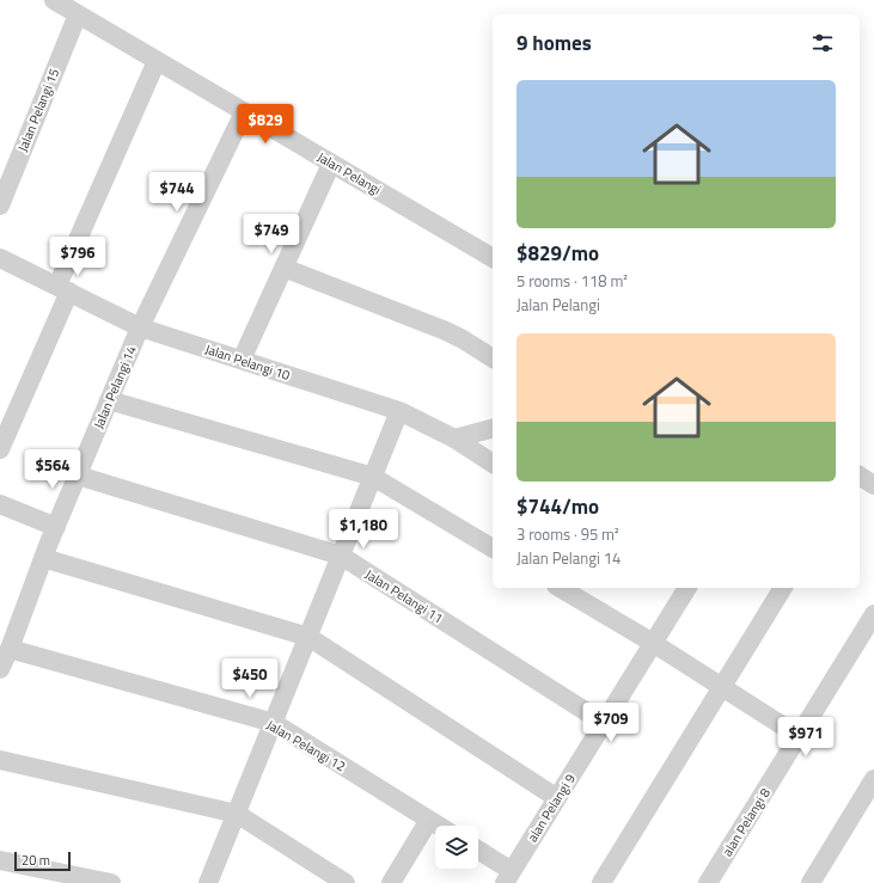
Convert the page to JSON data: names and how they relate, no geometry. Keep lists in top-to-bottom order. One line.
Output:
{"streets":{"street":["Jalan Pelangi 15","Jalan Pelangi","Jalan Pelangi 10","Jalan Pelangi 14","Jalan Pelangi 11","Jalan Pelangi 12","alan Pelangi 9","alan Pelangi 8"]},"crossings":[["Jalan Pelangi 15","Jalan Pelangi"],["Jalan Pelangi","Jalan Pelangi 14"],["Jalan Pelangi 10","Jalan Pelangi 14"],["Jalan Pelangi 14","Jalan Pelangi 11"],["Jalan Pelangi 14","Jalan Pelangi 12"],["Jalan Pelangi 11","alan Pelangi 9"]],"scale_bar":"20 m","page":{"heading":"9 homes","list":[{"name":"$829/mo","note":"5 rooms · 118 m² · Jalan Pelangi"},{"name":"$744/mo","note":"3 rooms · 95 m² · Jalan Pelangi 14"}],"price":["$829","$744","$749","$796","$564","$1,180","$450","$709","$971"],"scale":"20 m"}}
